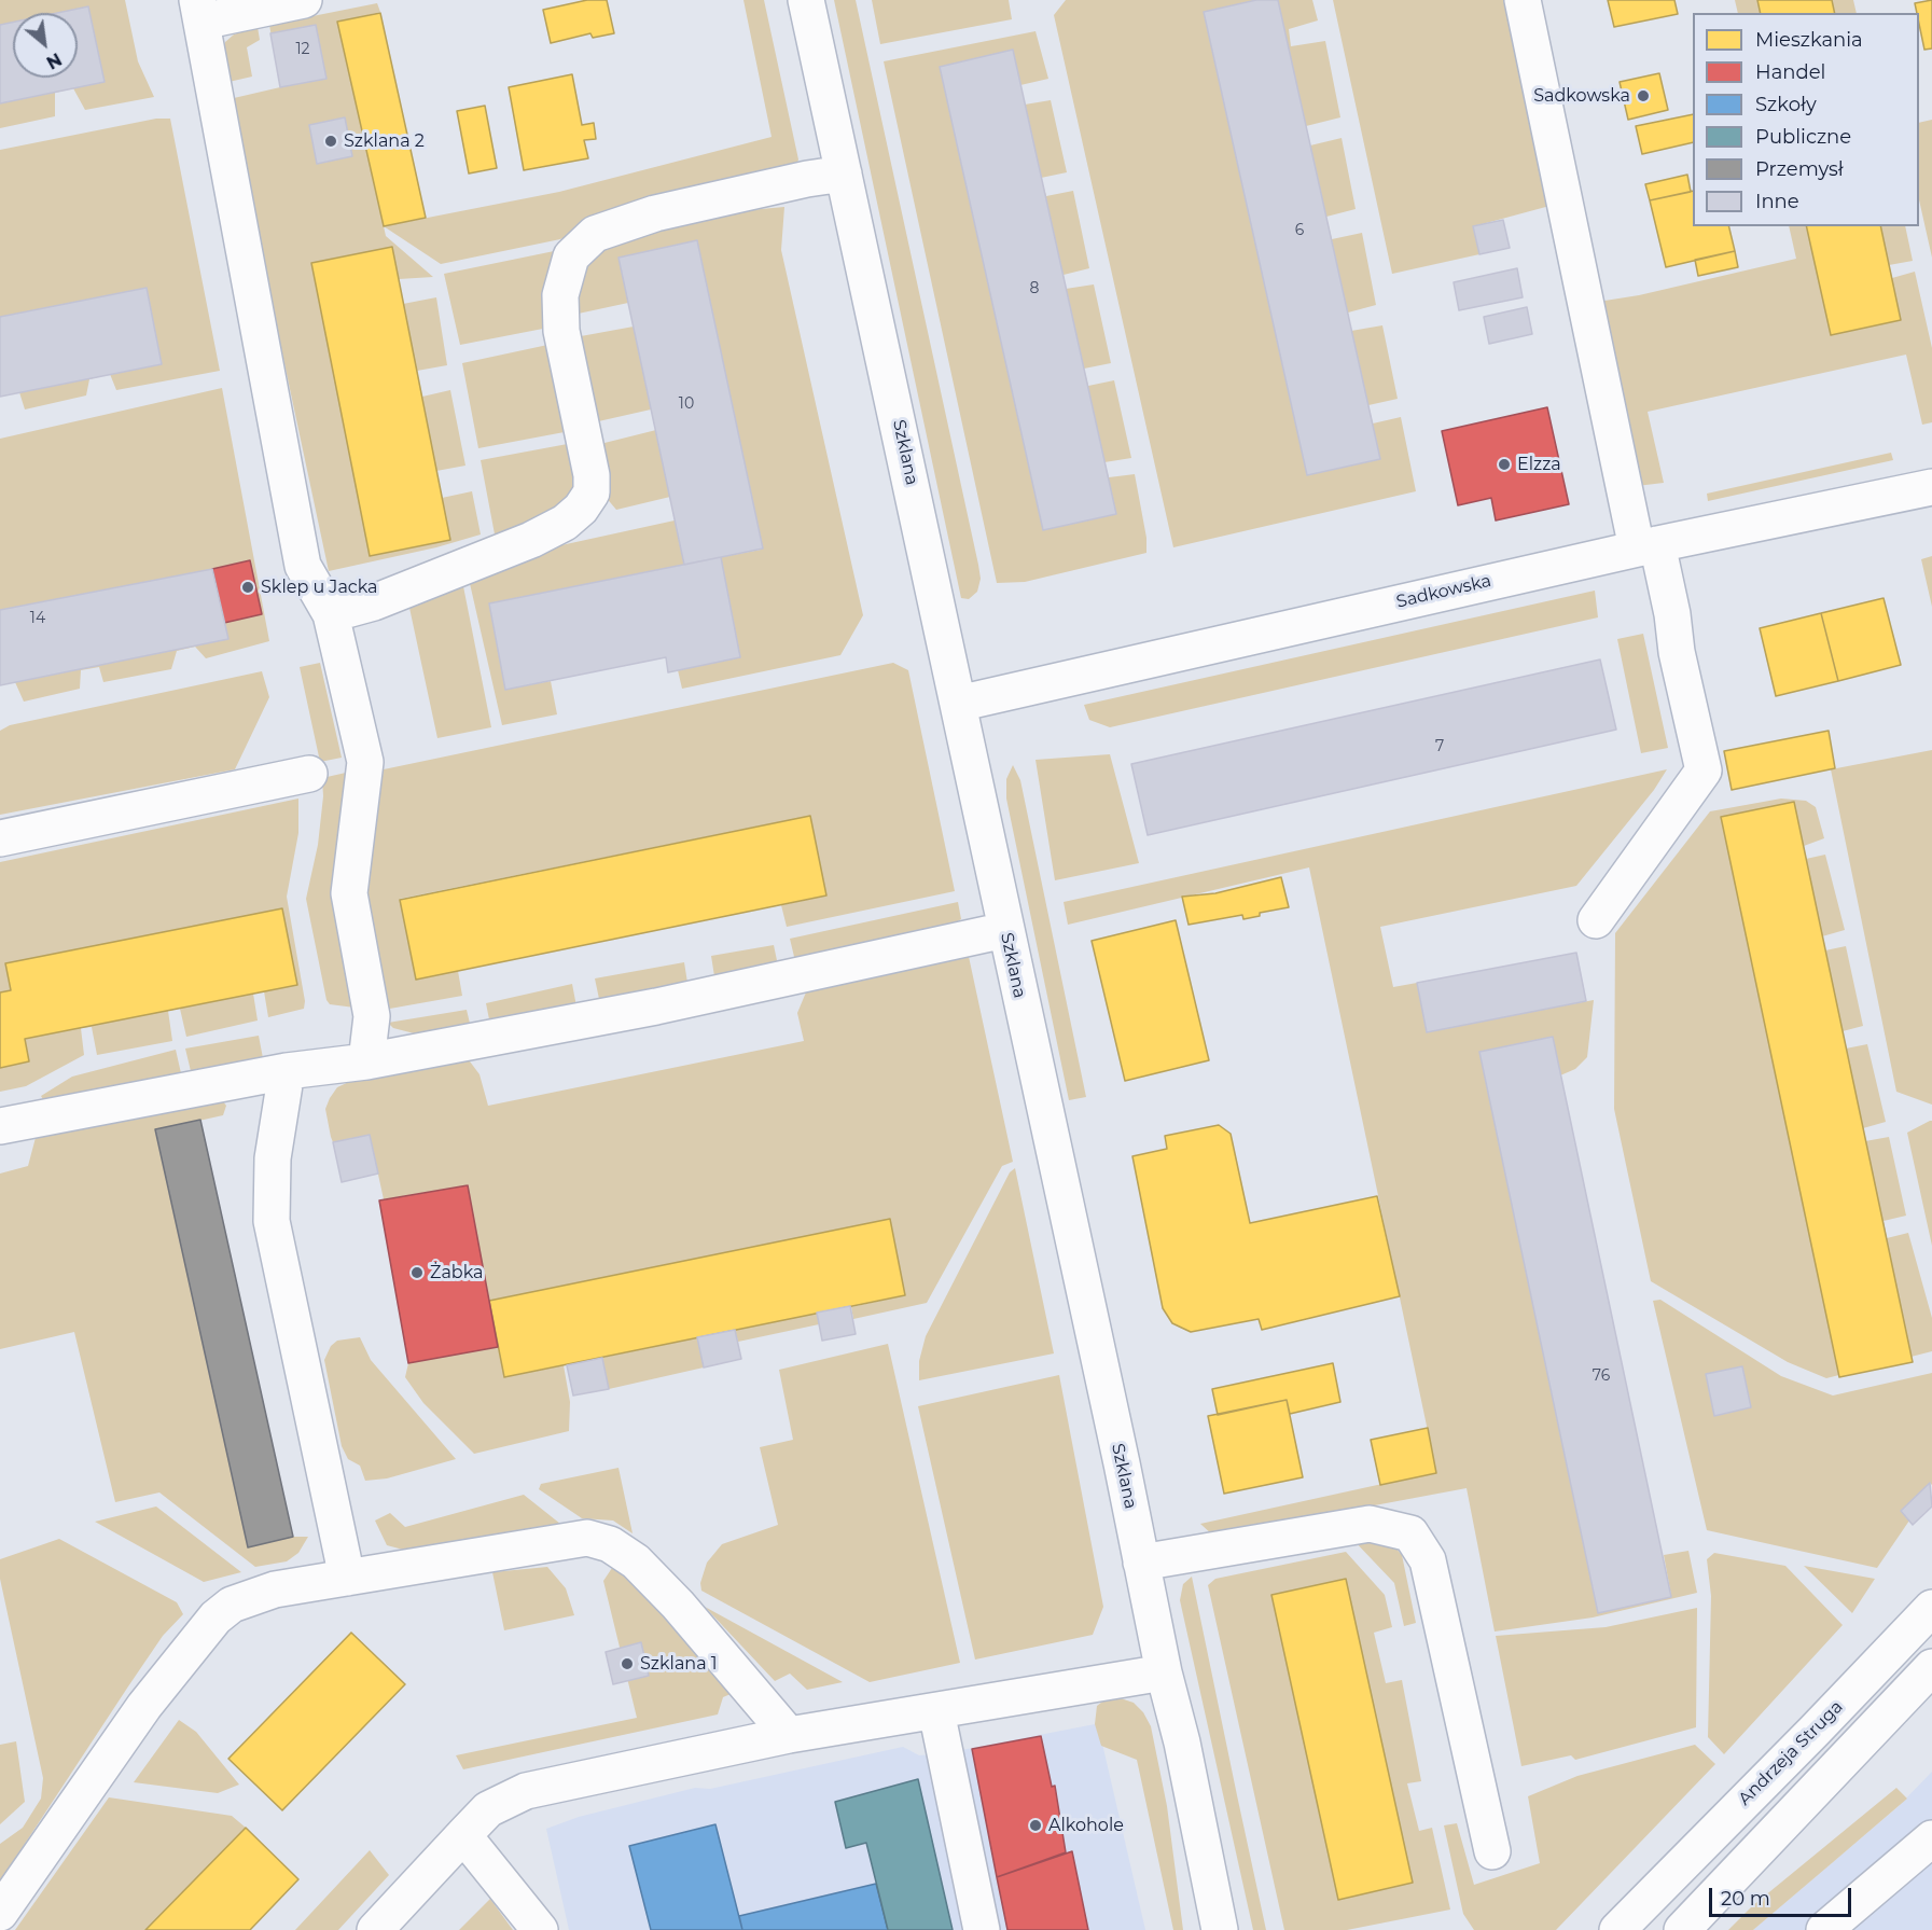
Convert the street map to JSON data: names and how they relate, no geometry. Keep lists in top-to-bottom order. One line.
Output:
{"streets":{"street":["Szklana","Sadkowska","Andrzeja Struga"]},"crossings":[["Szklana","Sadkowska"]],"places":["Sadkowska","Szklana 2","Elzza","Sklep u Jacka","Żabka","Szklana 1","Alkohole"],"house_numbers":["12","6","8","10","14","7","76"],"legend":["Mieszkania","Handel","Szkoły","Publiczne","Przemysł","Inne"],"scale_bar":"20 m","north":"bottom right"}
